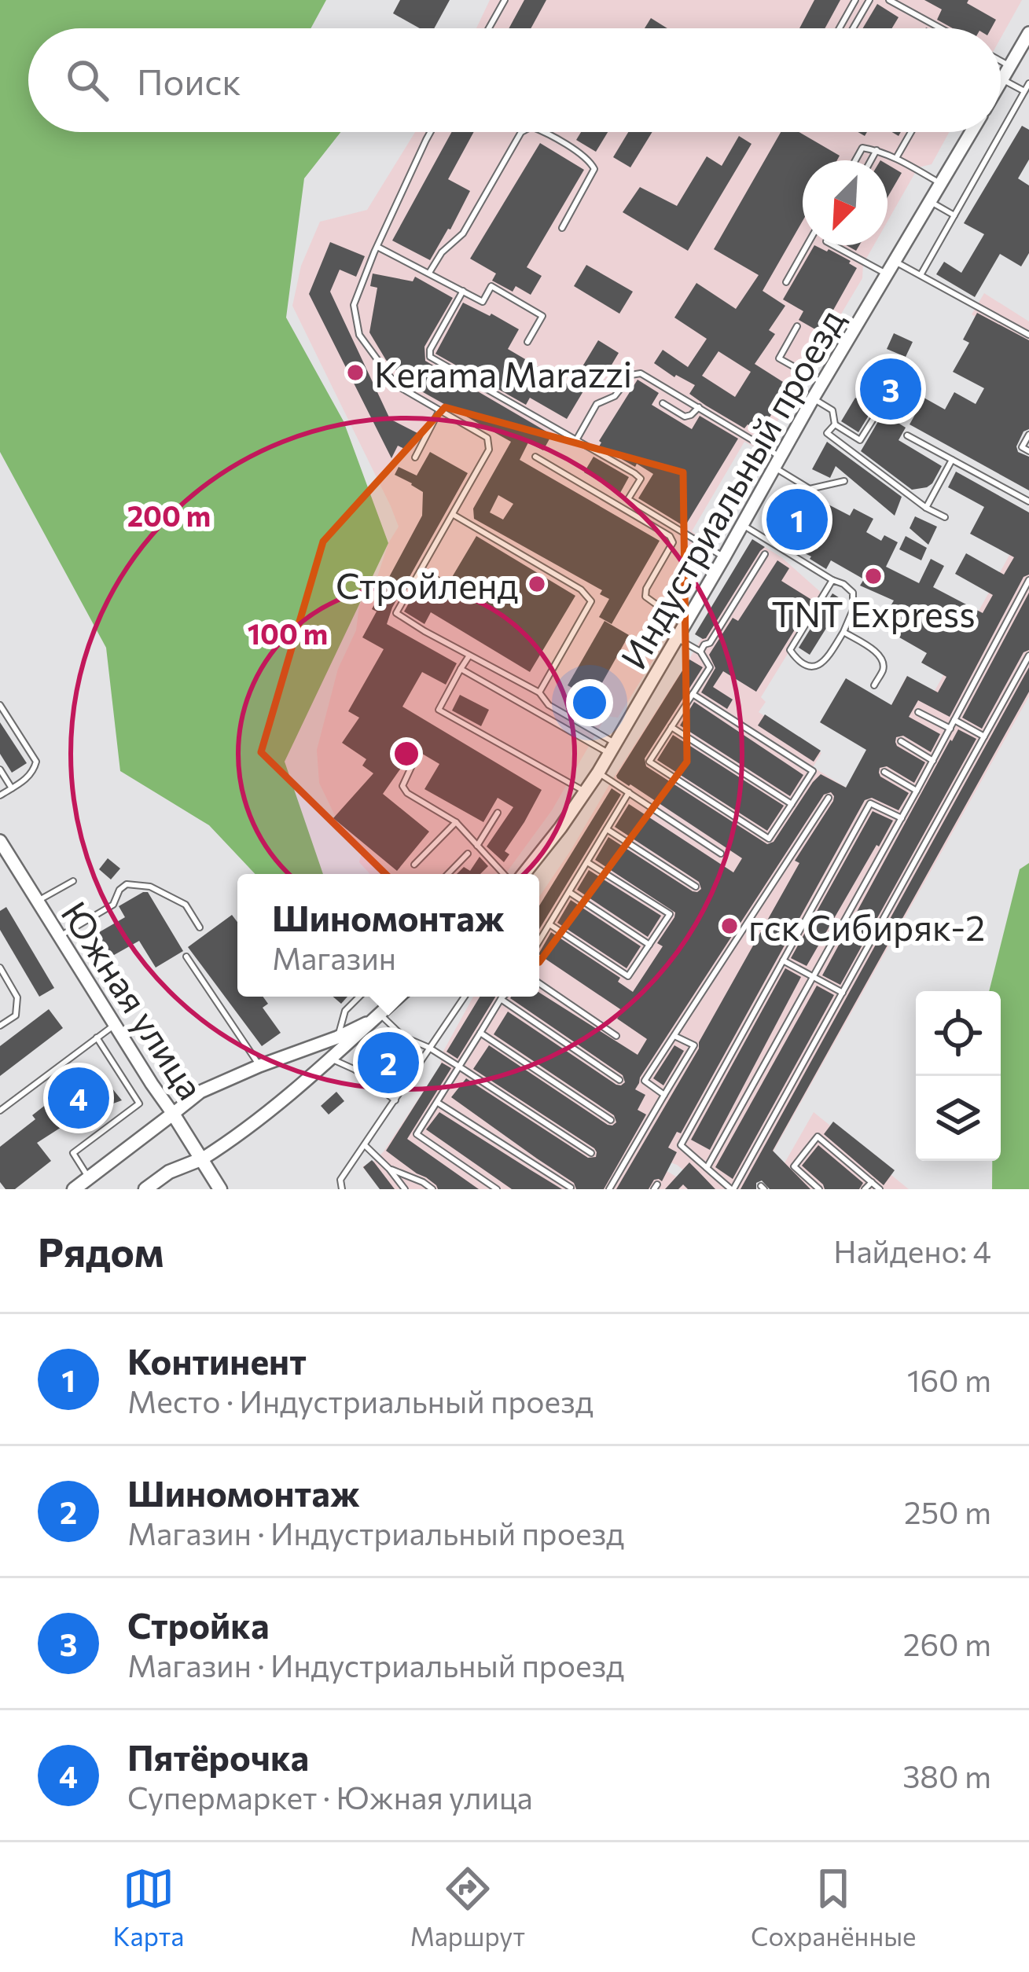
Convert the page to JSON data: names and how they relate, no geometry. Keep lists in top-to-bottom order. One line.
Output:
{"streets":{"main road":["Южная улица"],"street":["Индустриальный проезд"]},"places":["Kerama Marazzi","TNT Express","Стройленд","гск Сибиряк-2"],"north":"bottom left","page":{"search":"Поиск","pins":["3","1","2","4"],"popup":["Шиномонтаж","Магазин"],"heading":["Рядом","Найдено: 4"],"list":[{"mark":"1","name":"Континент","note":"Место · Индустриальный проезд","value":"160 m"},{"mark":"2","name":"Шиномонтаж","note":"Магазин · Индустриальный проезд","value":"250 m"},{"mark":"3","name":"Стройка","note":"Магазин · Индустриальный проезд","value":"260 m"},{"mark":"4","name":"Пятёрочка","note":"Супермаркет · Южная улица","value":"380 m"}],"nav":["Карта","Маршрут","Сохранённые"]},"rings":["200 m","100 m"]}
